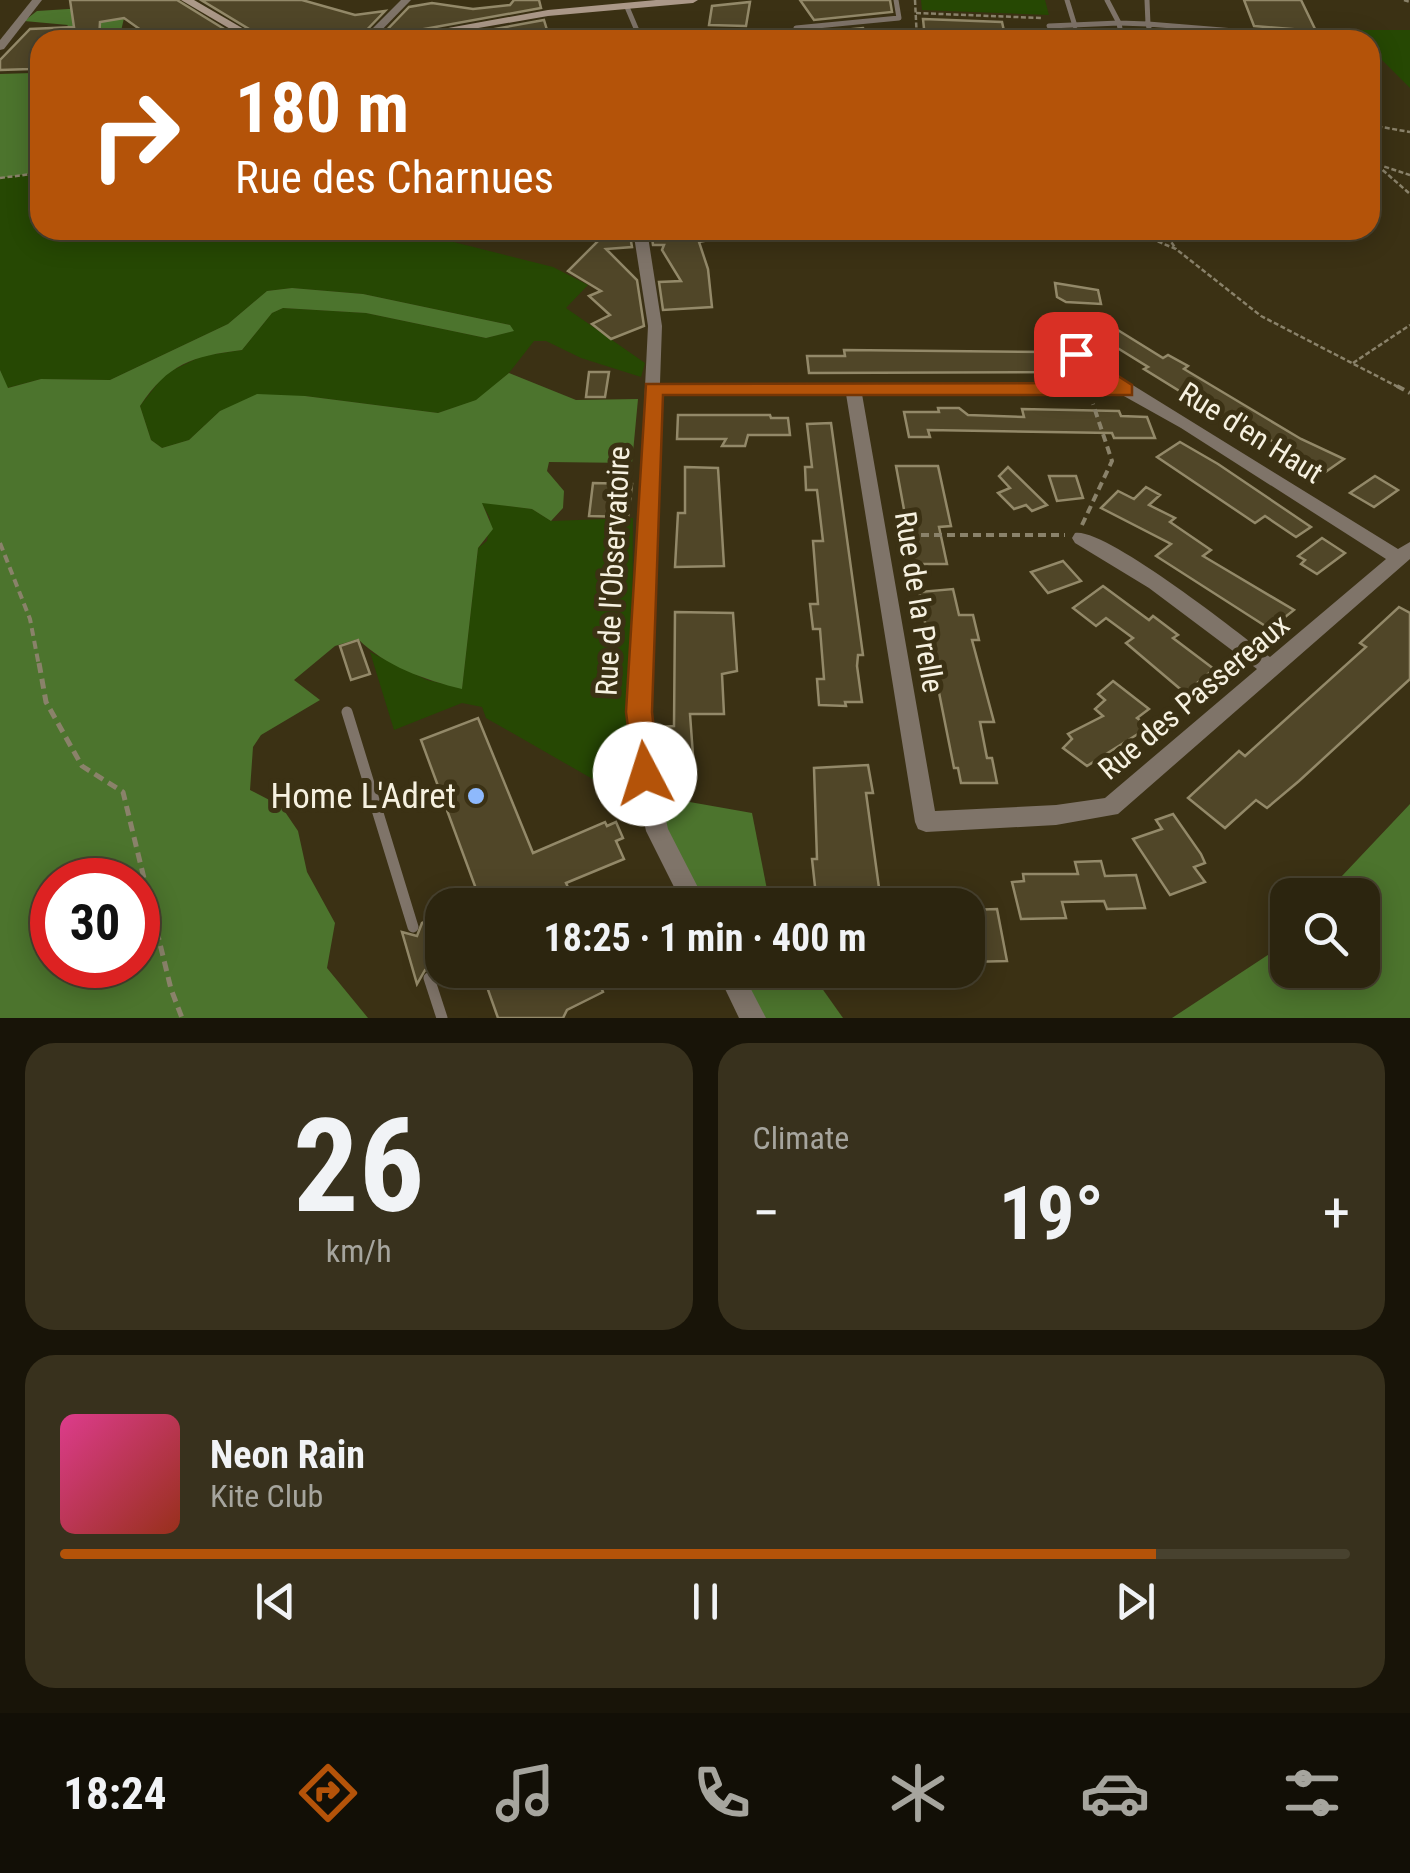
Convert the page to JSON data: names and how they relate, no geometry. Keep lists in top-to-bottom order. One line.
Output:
{"streets":{"street":["Rue d'en Haut","Rue de l'Observatoire","Rue de la Prelle","Rue des Passereaux"]},"crossings":[["Rue d'en Haut","Rue des Passereaux"],["Rue de la Prelle","Rue des Passereaux"]],"places":["Home L'Adret"],"page":{"turn":["180 m","Rue des Charnues"],"limit":"30","trip":"18:25 · 1 min · 400 m","tile":[["26","km/h"],"Climate"],"heat":["−","19°","+"],"song":["Neon Rain","Kite Club"],"tabs":"18:24"}}
